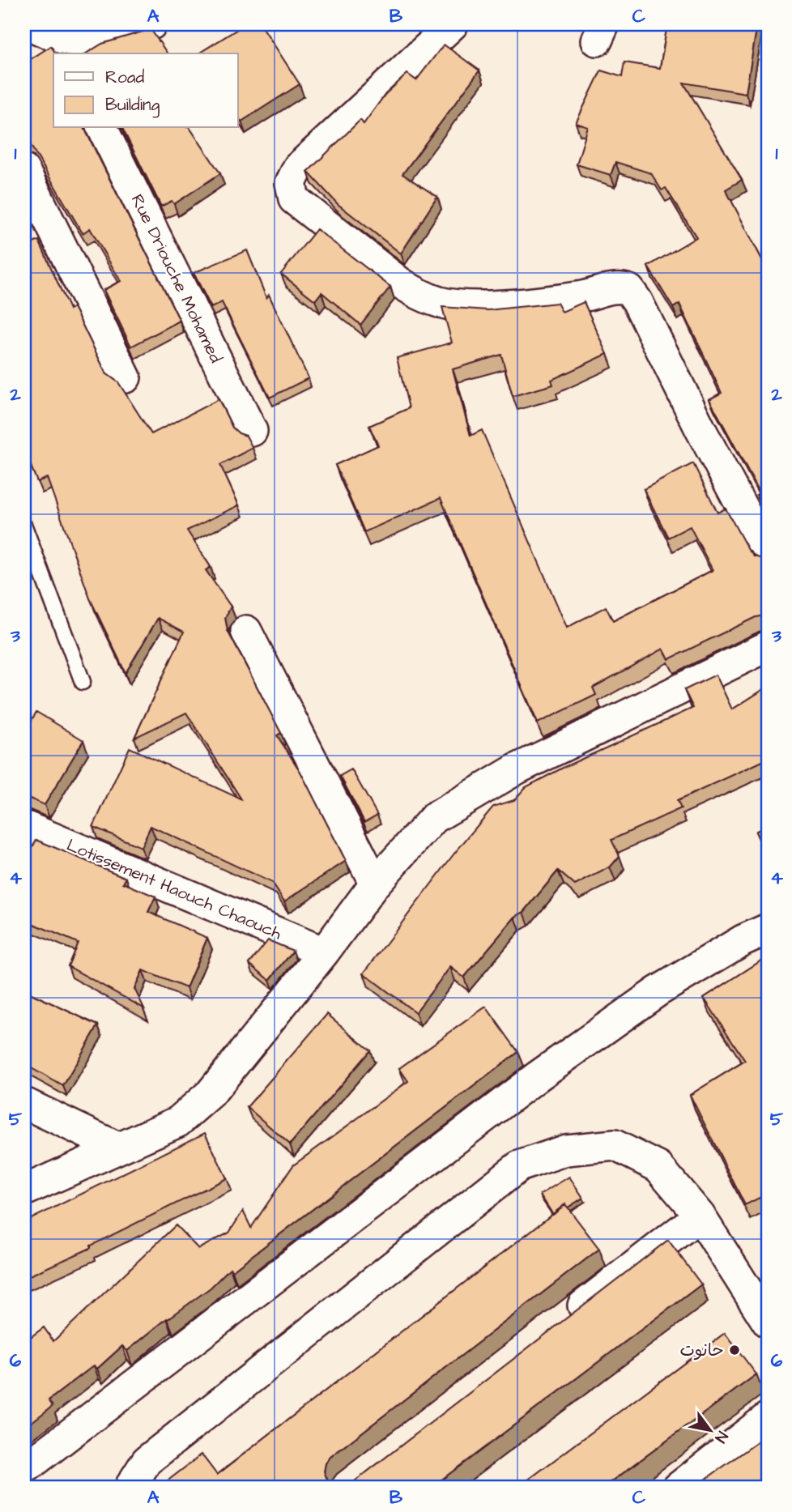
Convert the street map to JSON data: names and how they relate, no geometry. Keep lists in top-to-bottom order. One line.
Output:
{"streets":{"street":["Rue Driouche Mohamed","Lotissement Haouch Chaouch"]},"places":["حانوت"],"legend":["Road","Building"],"north":"bottom right","grid":{"columns":["A","B","C"],"rows":["1","2","3","4","5","6"]}}
